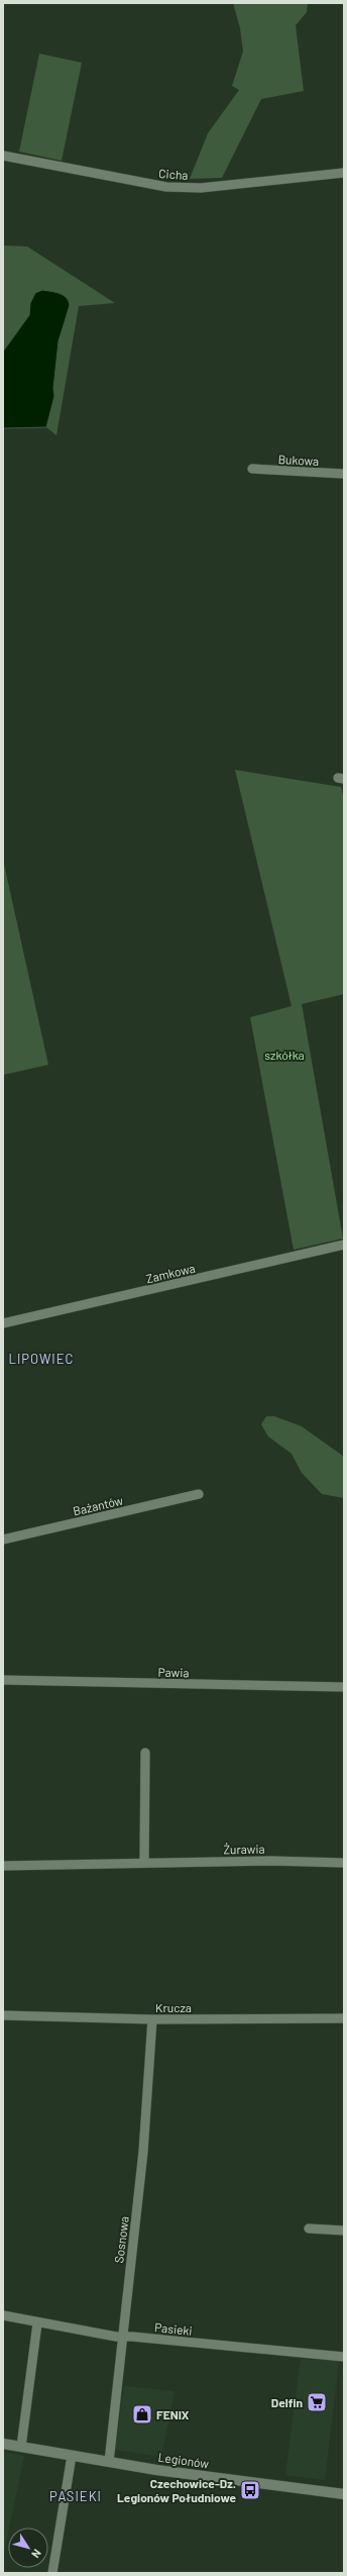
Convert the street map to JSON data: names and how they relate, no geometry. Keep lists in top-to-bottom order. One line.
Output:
{"streets":{"street":["Cicha","Bukowa","Zamkowa","Bażantów","Pawia","Żurawia","Krucza","Sosnowa","Pasieki","Legionów"]},"crossings":[["Krucza","Sosnowa"],["Sosnowa","Pasieki"],["Sosnowa","Legionów"]],"districts":["LIPOWIEC","PASIEKI"],"parks":["szkółka"],"places":{"supermarket":["Delfin"],"shop":["FENIX"],"bus stop":["Czechowice-Dz. Legionów Południowe"]},"north":"bottom right"}
